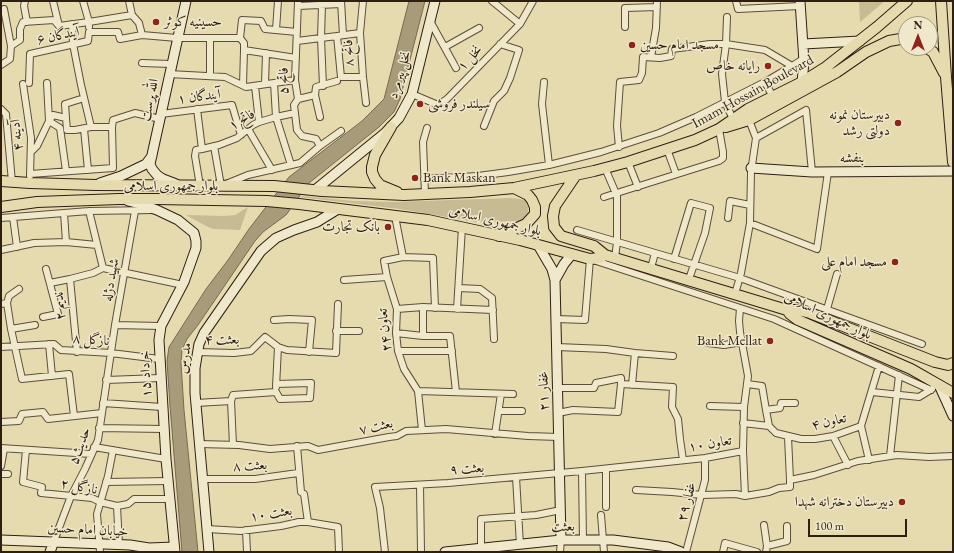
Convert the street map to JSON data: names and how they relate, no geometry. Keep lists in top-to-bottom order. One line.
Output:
{"streets":{"main road":["Imam Hossain Boulevard","بلوار جمهوری اسلامی"],"street":["آیندگان ۶","فاتح ۸","نخل ۱","نخل پیرمرد","فاتح ۵","آیندگان ۱","الله پرست","فاتح ۱","آدینه ۴","بنفشه","شهید دژله","ندیم ۲","تعاون ۲۴","نازگل ۸","بعثت ۴","مدرس","۱۵ خرداد","غفار ۲۱","تعاون ۴","بعثت ۷","تعاون ۱۰","حدیث۵","بعثت ۸","بعثت ۹","نازگل ۲","غفار ۲۹","بعثت ۱۰","بعثت","خیابان امام حسین"]},"crossings":[["آیندگان ۶","الله پرست"],["آیندگان ۶","آدینه ۴"],["نخل ۱","نخل پیرمرد"],["نخل پیرمرد","Imam Hossain Boulevard"],["نخل پیرمرد","بلوار جمهوری اسلامی"],["فاتح ۵","فاتح ۱"],["Imam Hossain Boulevard","بلوار جمهوری اسلامی"],["آیندگان ۱","الله پرست"],["آیندگان ۱","فاتح ۱"],["الله پرست","بلوار جمهوری اسلامی"],["آدینه ۴","بلوار جمهوری اسلامی"],["بلوار جمهوری اسلامی","مدرس"],["بلوار جمهوری اسلامی","۱۵ خرداد"],["بلوار جمهوری اسلامی","غفار ۲۱"],["شهید دژله","نازگل ۸"],["شهید دژله","حدیث۵"],["ندیم ۲","نازگل ۸"],["تعاون ۲۴","بعثت ۷"],["نازگل ۸","۱۵ خرداد"],["نازگل ۸","حدیث۵"],["بعثت ۴","مدرس"],["مدرس","بعثت ۷"],["مدرس","بعثت ۸"],["مدرس","بعثت ۱۰"],["۱۵ خرداد","خیابان امام حسین"],["غفار ۲۱","بعثت ۷"],["غفار ۲۱","تعاون ۱۰"],["غفار ۲۱","بعثت ۹"],["غفار ۲۱","بعثت"],["تعاون ۴","تعاون ۱۰"],["تعاون ۱۰","بعثت ۹"],["تعاون ۱۰","غفار ۲۹"],["حدیث۵","نازگل ۲"],["حدیث۵","خیابان امام حسین"]],"places":["حسینیه کوثر","مسجد امام حسین","رایانه خاص","سیلندر فروشی","دبیرستان نمونه دولتی رشد","Bank Maskan","بانک تجارت","مسجد امام علی","Bank Mellat","دبیرستان دخترانه شهدا"],"scale_bar":"100 m","north":"top"}
